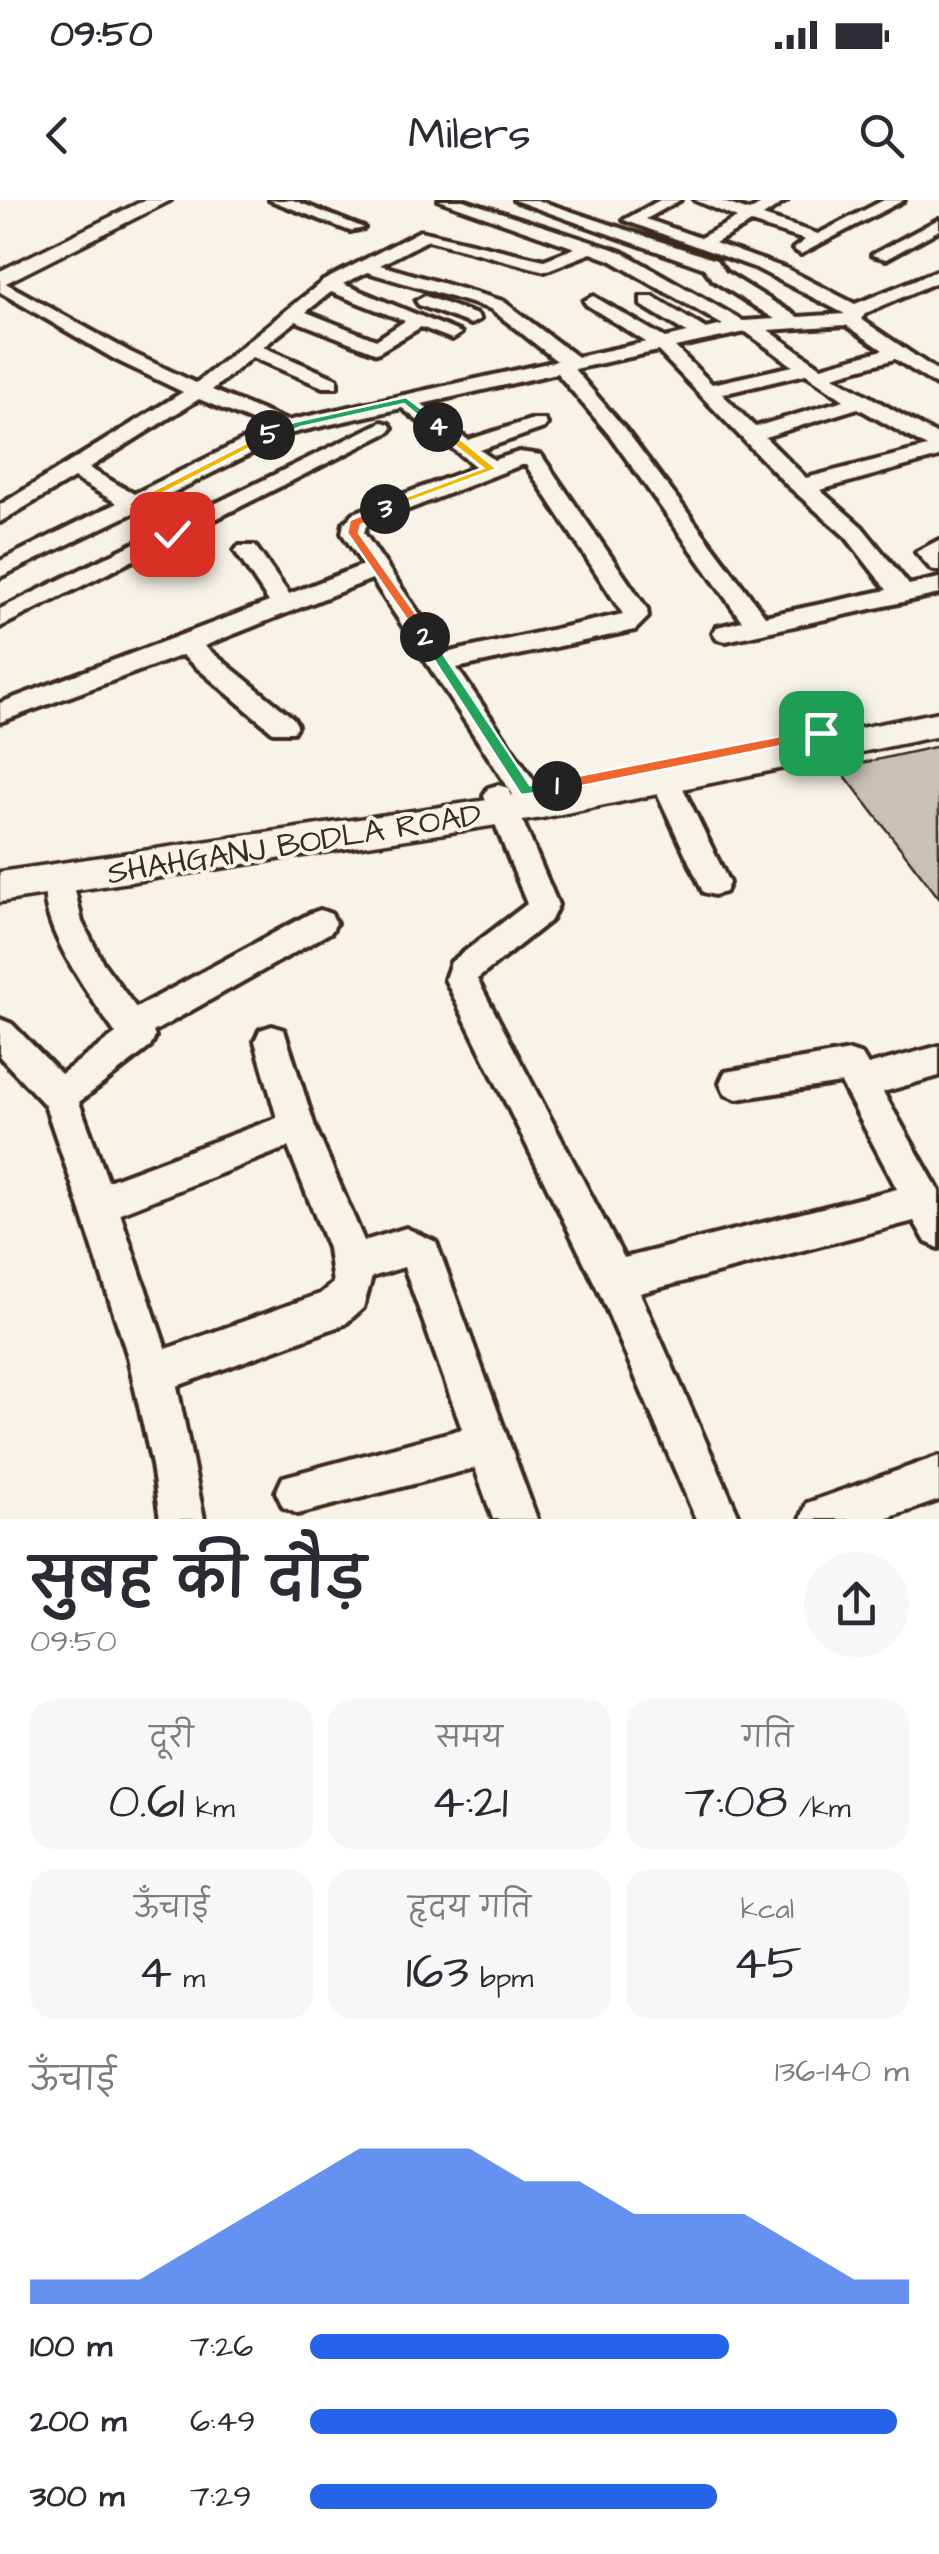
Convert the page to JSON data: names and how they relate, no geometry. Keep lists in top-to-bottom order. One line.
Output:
{"streets":{"main road":["SHAHGANJ BODLA ROAD"]},"page":{"status":"09:50","header":"Milers","pins":["4","5","3","2","1"],"heading":["सुबह की दौड़","09:50"],"stats":[["दूरी","0.61 km"],["समय","4:21"],["गति","7:08 /km"],["ऊँचाई","4 m"],["हृदय गति","163 bpm"],["kcal","45"]],"chart":["ऊँचाई","136–140 m"],"list":[{"name":"100 m","note":"7:26"},{"name":"200 m","note":"6:49"},{"name":"300 m","note":"7:29"}]}}
